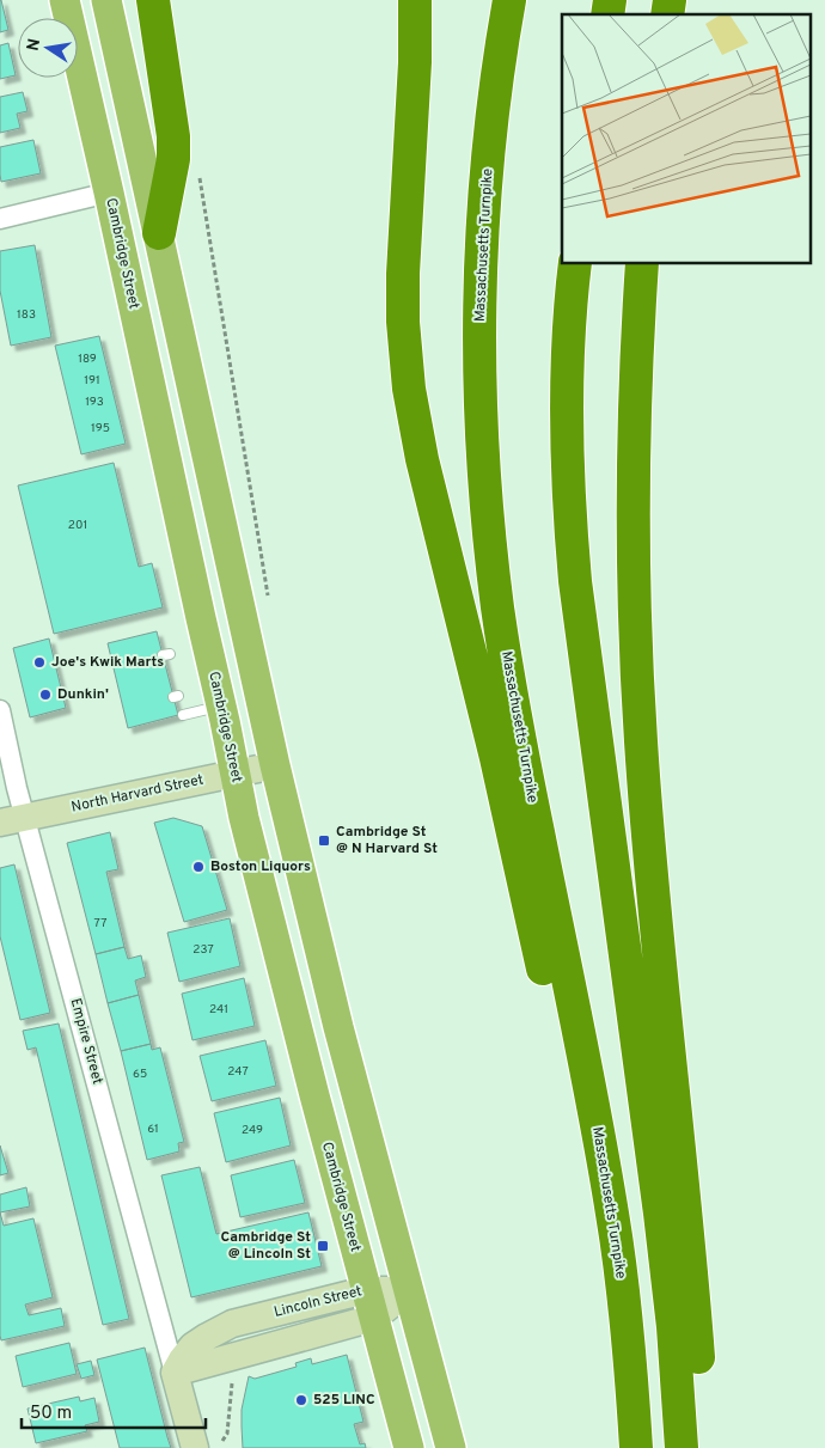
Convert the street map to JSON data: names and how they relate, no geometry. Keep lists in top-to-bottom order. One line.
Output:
{"streets":{"highway":["Massachusetts Turnpike"],"main road":["Cambridge Street"],"street":["North Harvard Street","Empire Street","Lincoln Street"]},"crossings":[["Cambridge Street","North Harvard Street"],["Cambridge Street","Lincoln Street"],["North Harvard Street","Empire Street"],["Empire Street","Lincoln Street"]],"places":{"other":["Joe's Kwik Marts","Dunkin'","Boston Liquors","525 LINC"],"transit":["Cambridge St @ N Harvard St","Cambridge St @ Lincoln St"]},"house_numbers":["183","189","191","193","195","201","77","237","241","247","65","61","249"],"scale_bar":"50 m","north":"left"}
